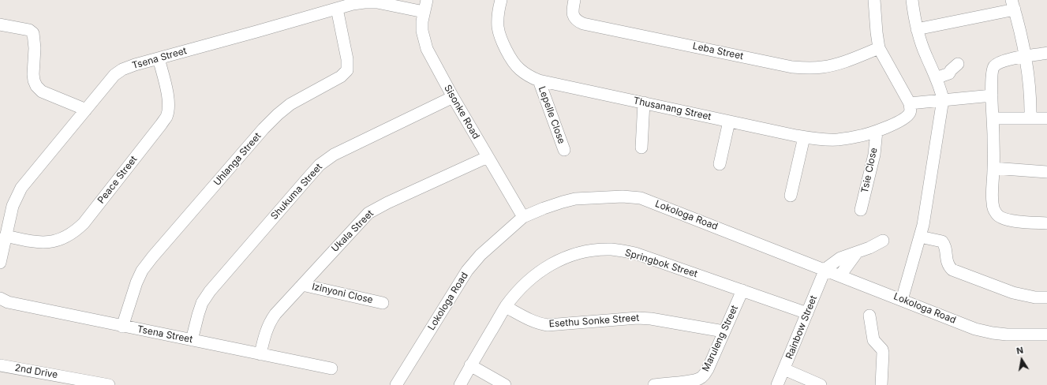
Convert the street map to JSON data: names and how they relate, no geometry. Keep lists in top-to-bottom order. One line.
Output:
{"streets":{"street":["Leba Street","Tsena Street","Thusanang Street","Sisonke Road","Lepelle Close","Uhlanga Street","Tsie Close","Peace Street","Shukuma Street","Lokologa Road","Ukala Street","Springbok Street","Izinyoni Close","Esethu Sonke Street","Rainbow Street","Maruleng Street","2nd Drive"]},"crossings":[["Tsena Street","Sisonke Road"],["Tsena Street","Uhlanga Street"],["Tsena Street","Peace Street"],["Tsena Street","Shukuma Street"],["Tsena Street","Ukala Street"],["Thusanang Street","Lepelle Close"],["Thusanang Street","Tsie Close"],["Sisonke Road","Shukuma Street"],["Sisonke Road","Lokologa Road"],["Sisonke Road","Ukala Street"],["Lokologa Road","Rainbow Street"],["Ukala Street","Izinyoni Close"],["Springbok Street","Esethu Sonke Street"],["Springbok Street","Rainbow Street"],["Springbok Street","Maruleng Street"],["Esethu Sonke Street","Maruleng Street"]],"north":"top"}
